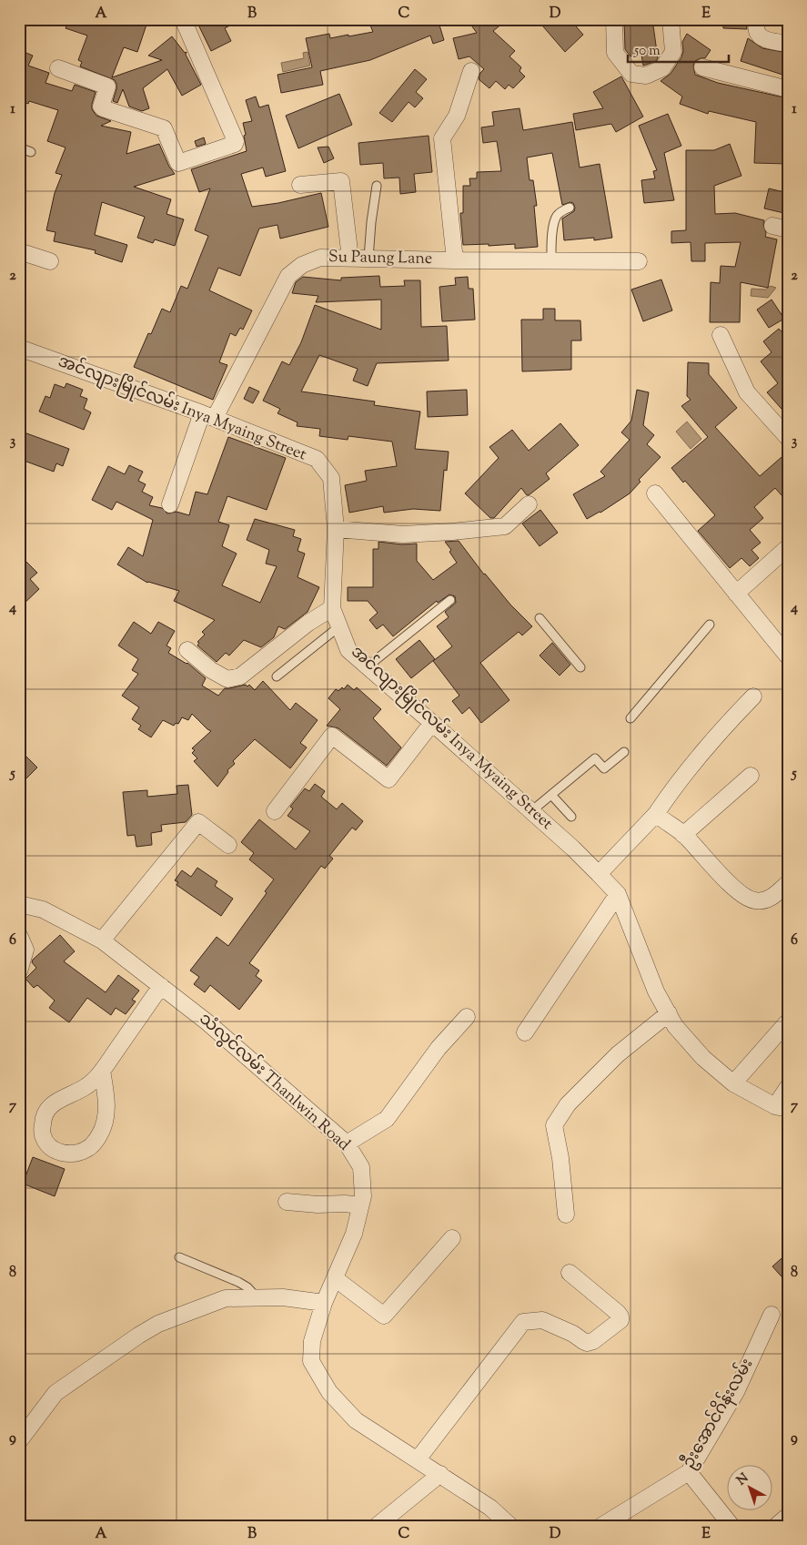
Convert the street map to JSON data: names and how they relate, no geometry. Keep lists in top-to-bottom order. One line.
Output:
{"streets":{"street":["Su Paung Lane","အင်လျားမြိုင်လမ်း Inya Myaing Street","သံလွင်လမ်း Thanlwin Road","ဦးအောင်ဂိန်းလမ်း"]},"crossings":[["Su Paung Lane","အင်လျားမြိုင်လမ်း Inya Myaing Street"]],"scale_bar":"50 m","north":"top left","grid":{"columns":["A","B","C","D","E"],"rows":["1","2","3","4","5","6","7","8","9"]}}
